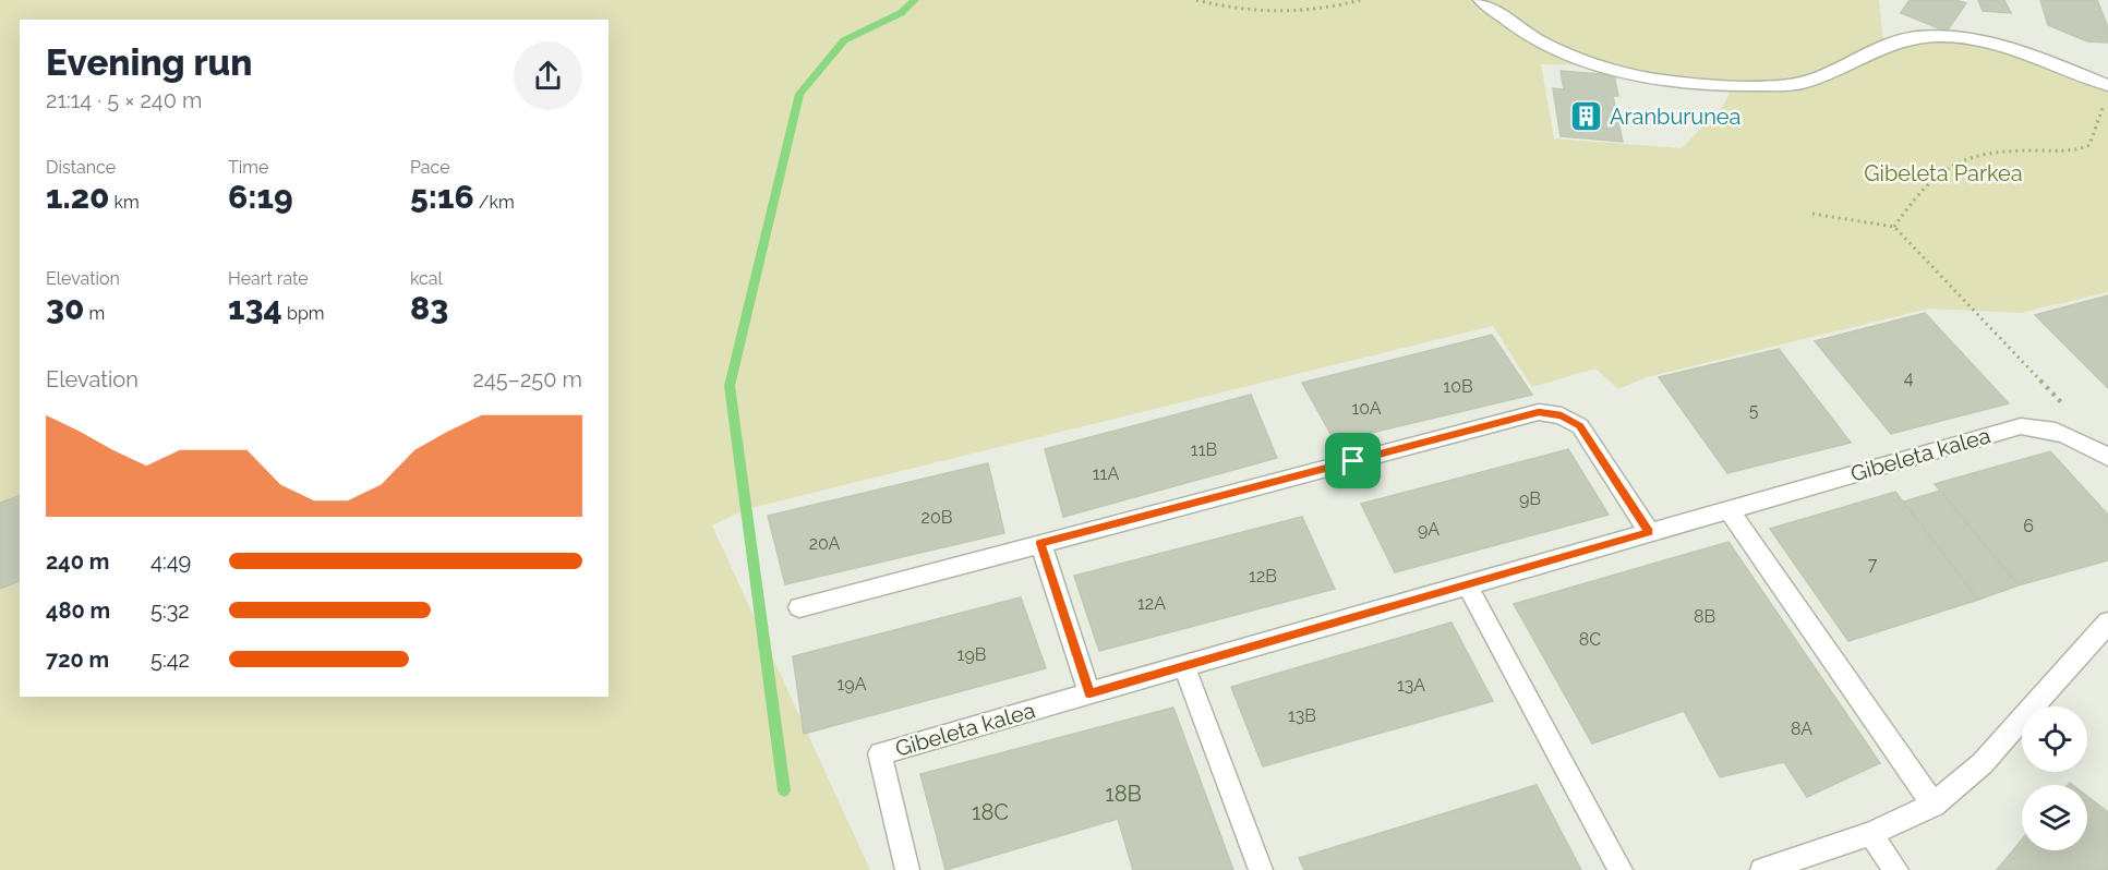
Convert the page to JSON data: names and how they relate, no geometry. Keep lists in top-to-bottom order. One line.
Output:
{"streets":{"street":["Gibeleta kalea"]},"parks":["Gibeleta Parkea"],"places":{"building":["Aranburunea"]},"house_numbers":["4","10B","10A","5","11B","11A","9B","20B","6","9A","20A","7","12B","12A","8B","8C","19B","19A","13A","13B","8A","18B","18C"],"page":{"heading":["Evening run","21:14 · 5 × 240 m"],"stats":[["Distance","1.20 km"],["Time","6:19"],["Pace","5:16 /km"],["Elevation","30 m"],["Heart rate","134 bpm"],["kcal","83"]],"chart":["Elevation","245–250 m"],"list":[{"name":"240 m","note":"4:49"},{"name":"480 m","note":"5:32"},{"name":"720 m","note":"5:42"}]}}
